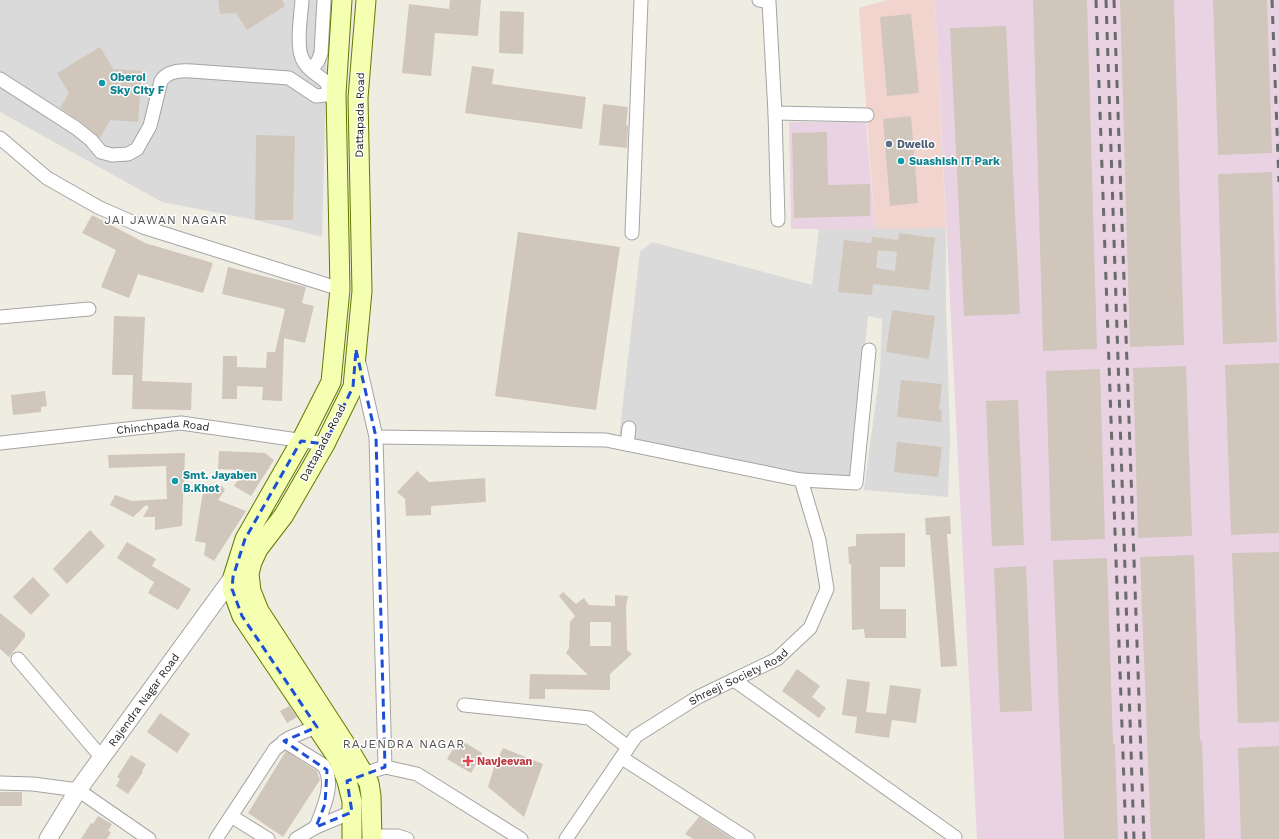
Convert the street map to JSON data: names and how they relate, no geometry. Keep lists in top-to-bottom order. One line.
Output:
{"streets":{"main road":["Dattapada Road"],"street":["Chinchpada Road","Shreeji Society Road","Rajendra Nagar Road"]},"crossings":[["Dattapada Road","Chinchpada Road"],["Dattapada Road","Rajendra Nagar Road"]],"districts":["JAI JAWAN NAGAR","RAJENDRA NAGAR"],"places":{"other":["Oberoi Sky City F","Dwello","Suashish IT Park","Smt. Jayaben B.Khot"],"health":["Navjeevan"]}}
